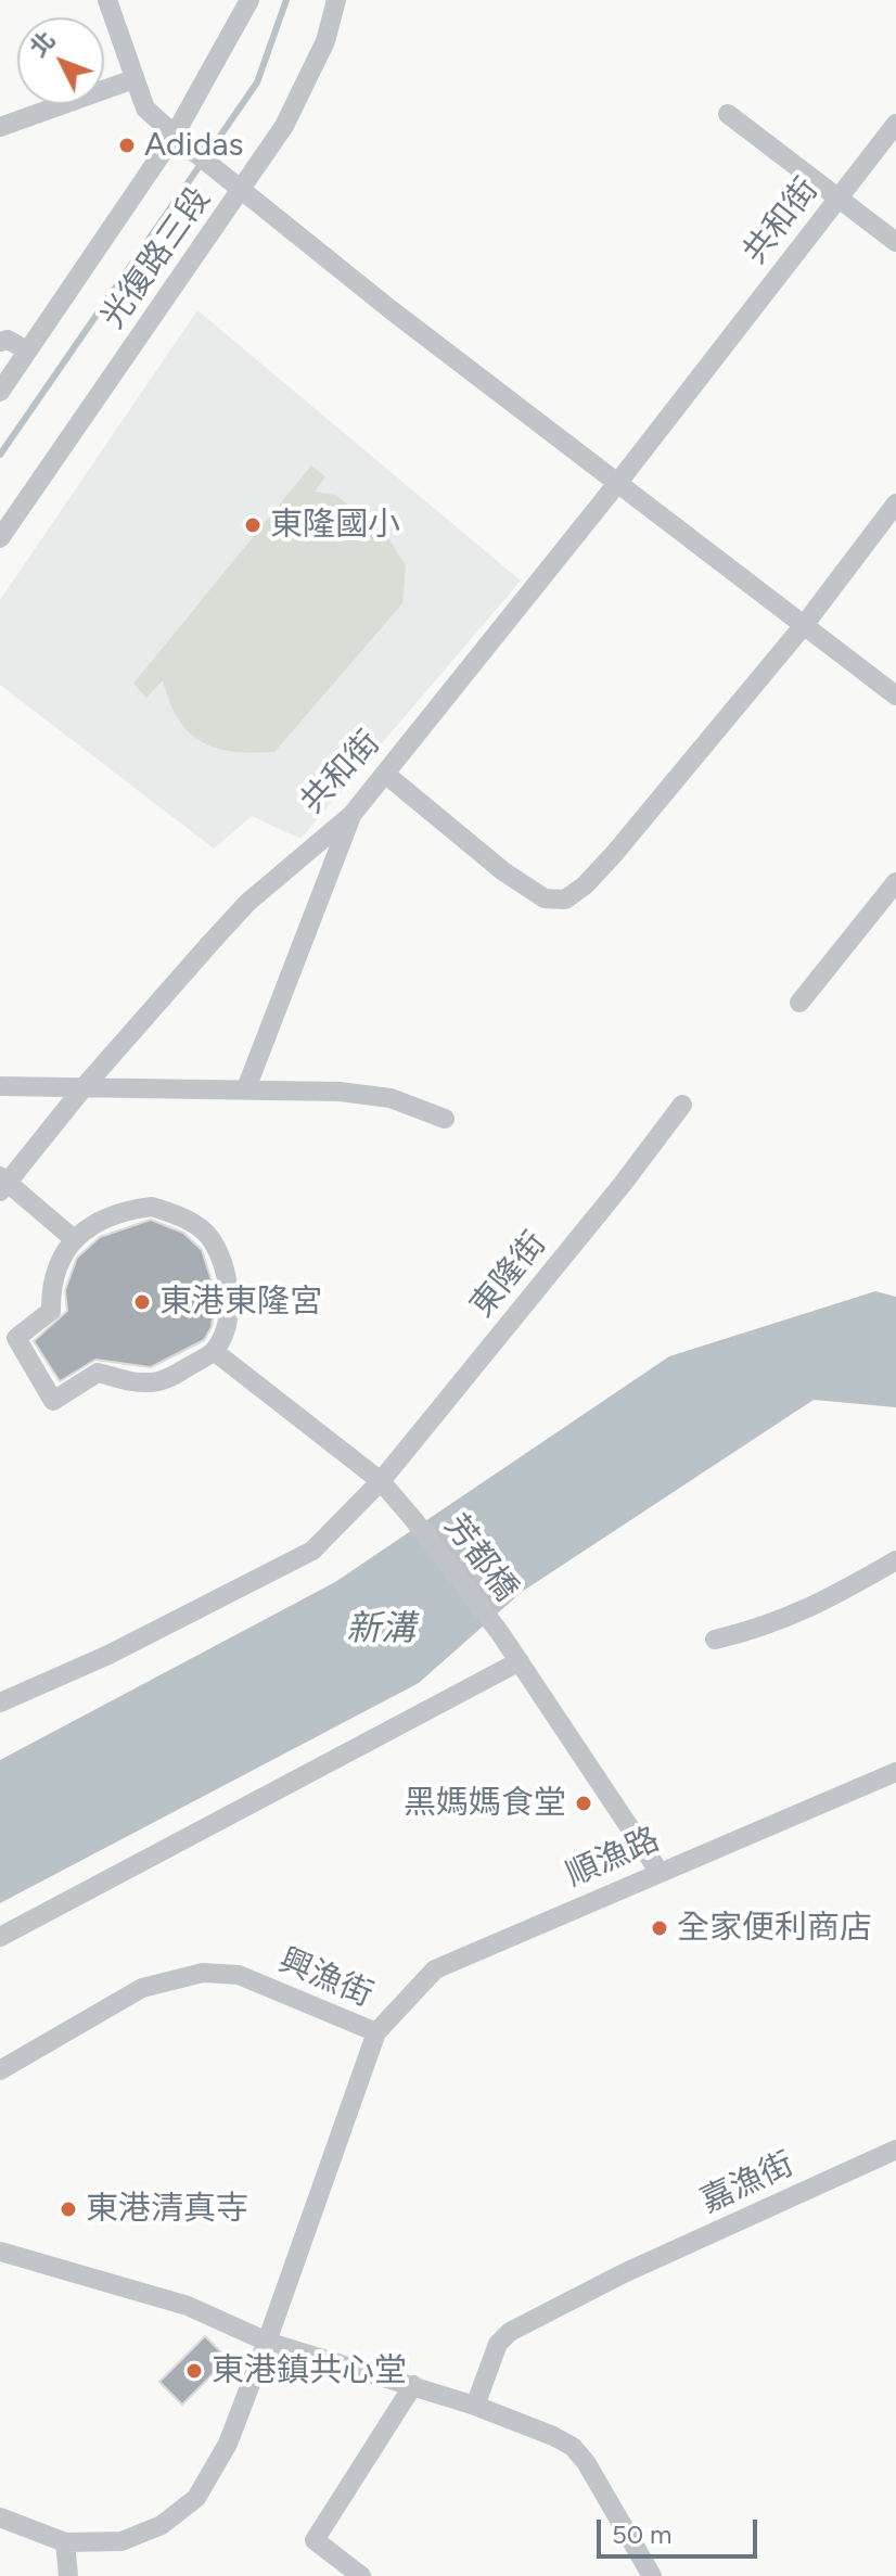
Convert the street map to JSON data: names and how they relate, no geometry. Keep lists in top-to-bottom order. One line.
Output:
{"streets":{"street":["共和街","光復路三段","東隆街","芳都橋","順漁路","興漁街","嘉漁街"]},"crossings":[["東隆街","芳都橋"],["順漁路","興漁街"]],"water":["新溝"],"places":["Adidas","東隆國小","東港東隆宮","黑媽媽食堂","全家便利商店","東港清真寺","東港鎮共心堂"],"scale_bar":"50 m","north":"top left"}
